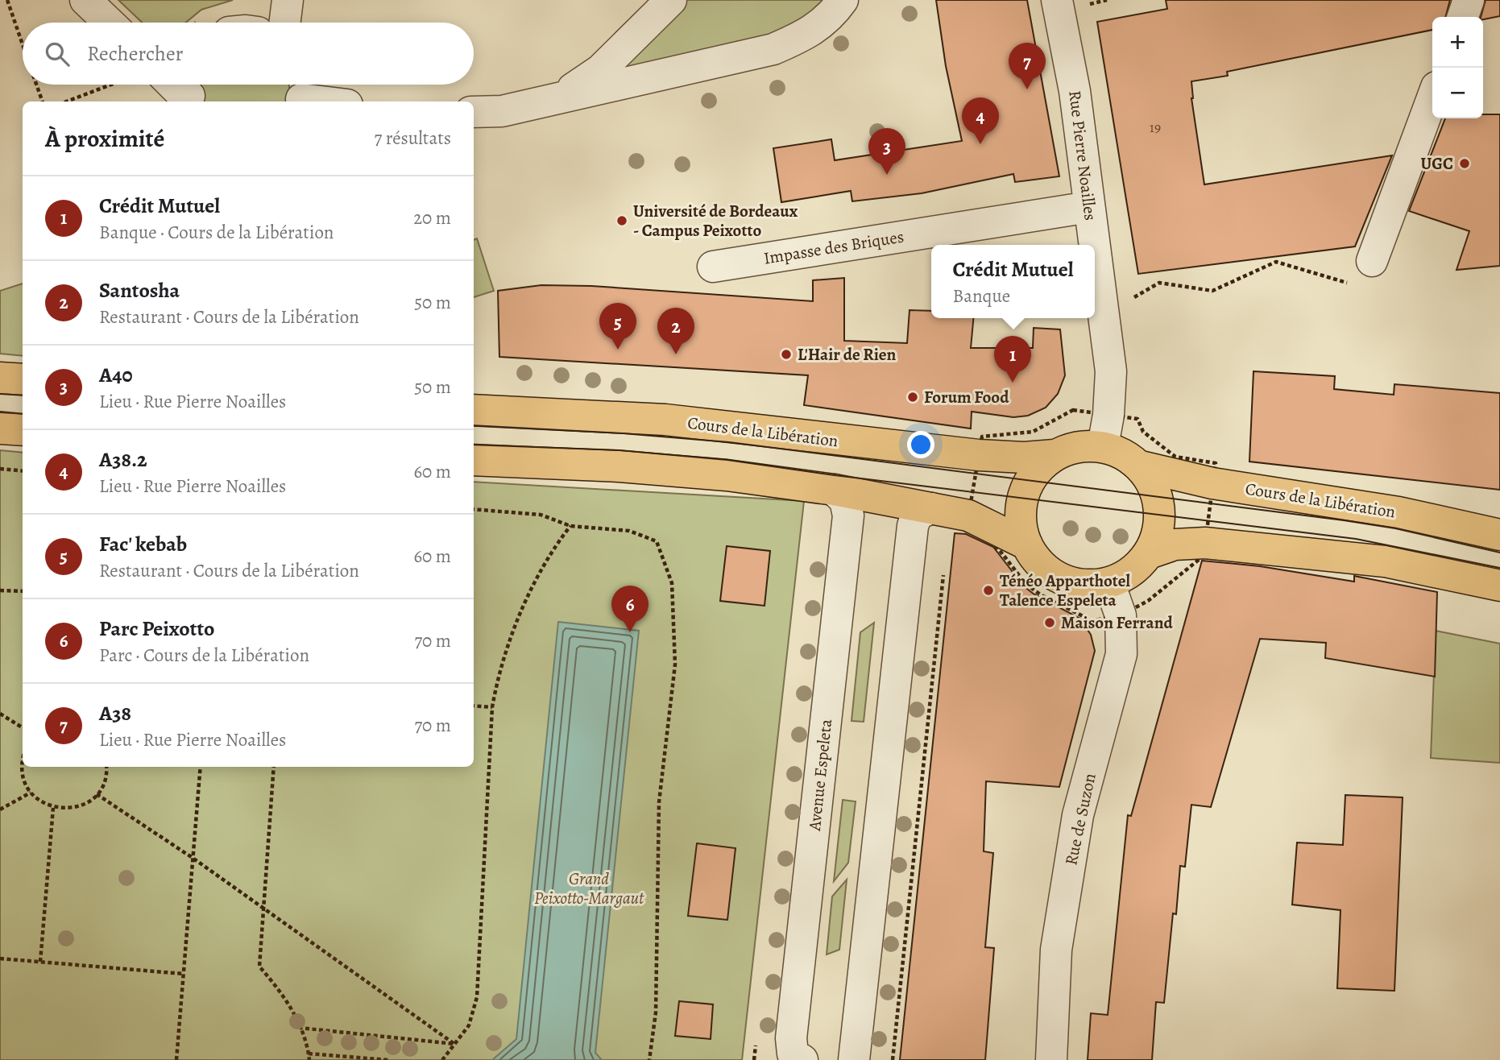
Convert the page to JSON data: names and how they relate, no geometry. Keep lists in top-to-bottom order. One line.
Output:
{"streets":{"main road":["Cours de la Libération"],"street":["Rue Pierre Noailles","Impasse des Briques","Avenue Espeleta","Rue de Suzon"]},"crossings":[["Rue Pierre Noailles","Impasse des Briques"],["Rue Pierre Noailles","Cours de la Libération"],["Rue Pierre Noailles","Rue de Suzon"],["Cours de la Libération","Rue de Suzon"]],"parks":["Grand Peixotto-Margaut"],"places":["UGC","Université de Bordeaux - Campus Peixotto","L'Hair de Rien","Forum Food","Ténéo Apparthotel Talence Espeleta","Maison Ferrand"],"house_numbers":["19"],"page":{"map_buttons":["+","−"],"search":"Rechercher","pins":["7","4","3","5","2","1","6"],"heading":["À proximité","7 résultats"],"list":[{"mark":"1","name":"Crédit Mutuel","note":"Banque · Cours de la Libération","value":"20 m"},{"mark":"2","name":"Santosha","note":"Restaurant · Cours de la Libération","value":"50 m"},{"mark":"3","name":"A40","note":"Lieu · Rue Pierre Noailles","value":"50 m"},{"mark":"4","name":"A38.2","note":"Lieu · Rue Pierre Noailles","value":"60 m"},{"mark":"5","name":"Fac' kebab","note":"Restaurant · Cours de la Libération","value":"60 m"},{"mark":"6","name":"Parc Peixotto","note":"Parc · Cours de la Libération","value":"70 m"},{"mark":"7","name":"A38","note":"Lieu · Rue Pierre Noailles","value":"70 m"}],"popup":["Crédit Mutuel","Banque"]}}
